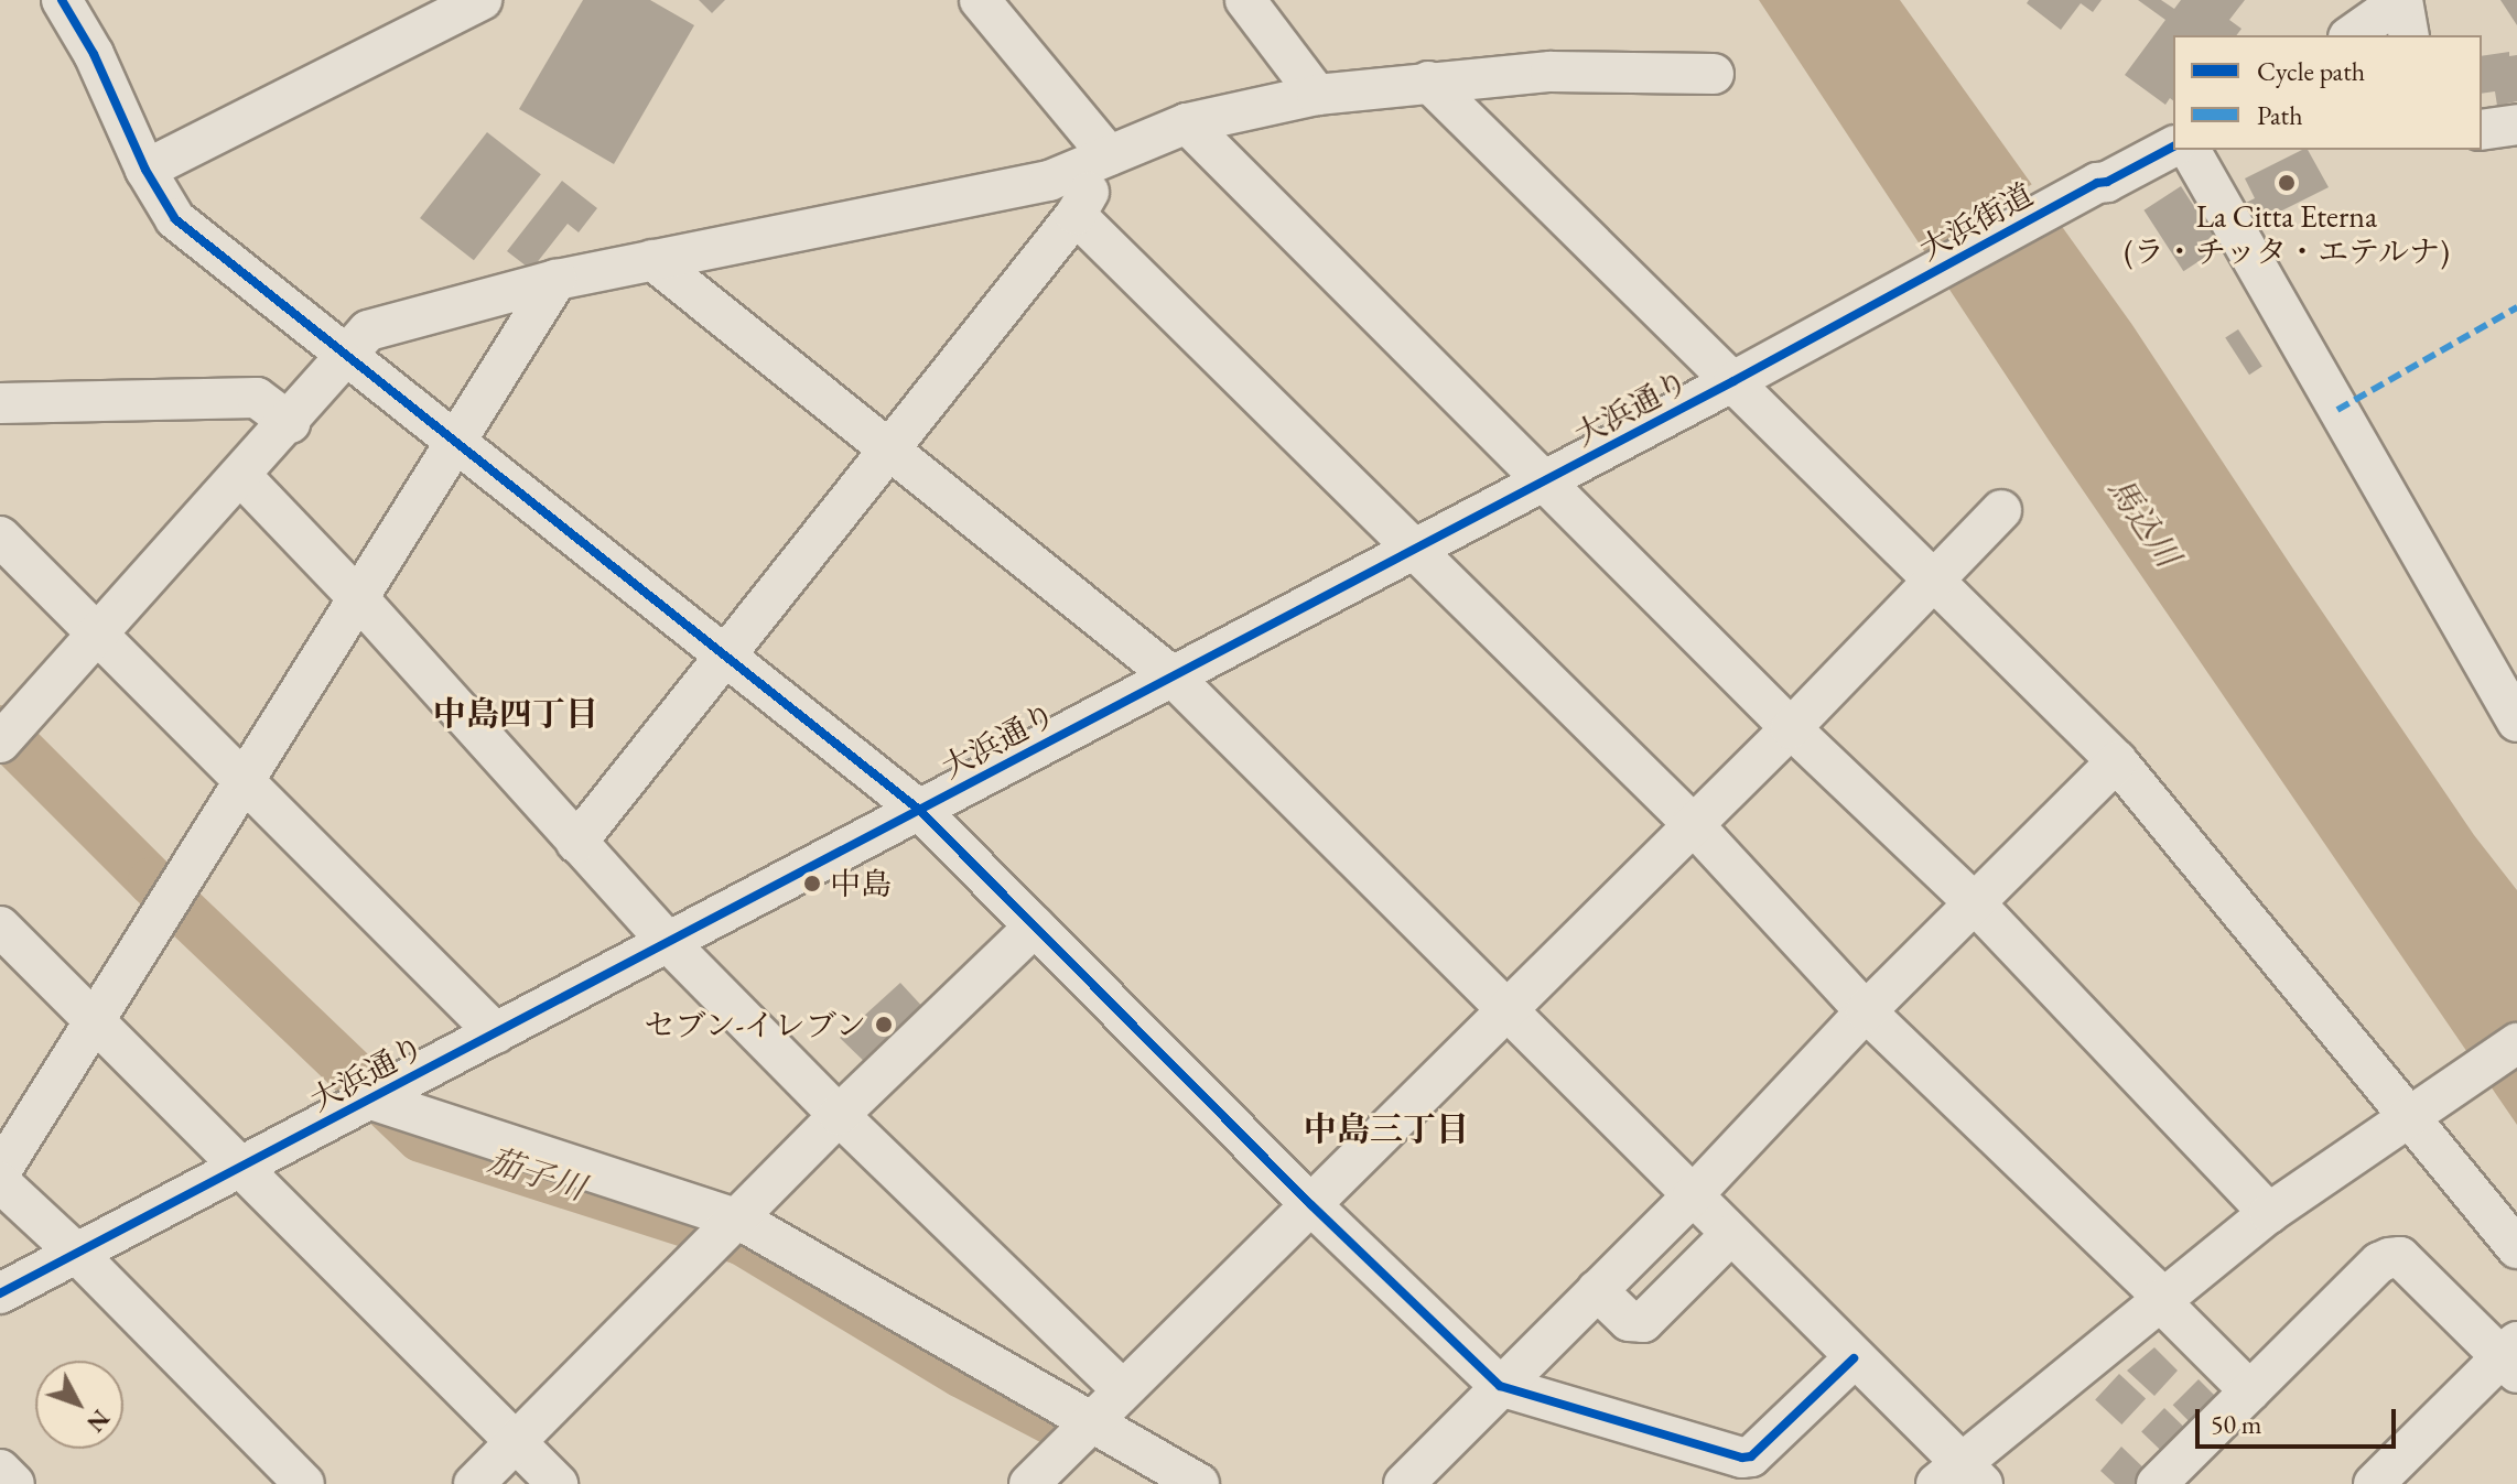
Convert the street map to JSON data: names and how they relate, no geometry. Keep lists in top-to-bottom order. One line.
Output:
{"streets":{"street":["大浜街道","大浜通り"]},"crossings":[["大浜街道","大浜通り"]],"districts":["中島四丁目","中島三丁目"],"water":["馬込川","茄子川"],"places":["La Citta Eterna (ラ・チッタ・エテルナ)","中島","セブン-イレブン"],"legend":["Cycle path","Path"],"scale_bar":"50 m","north":"bottom right"}
